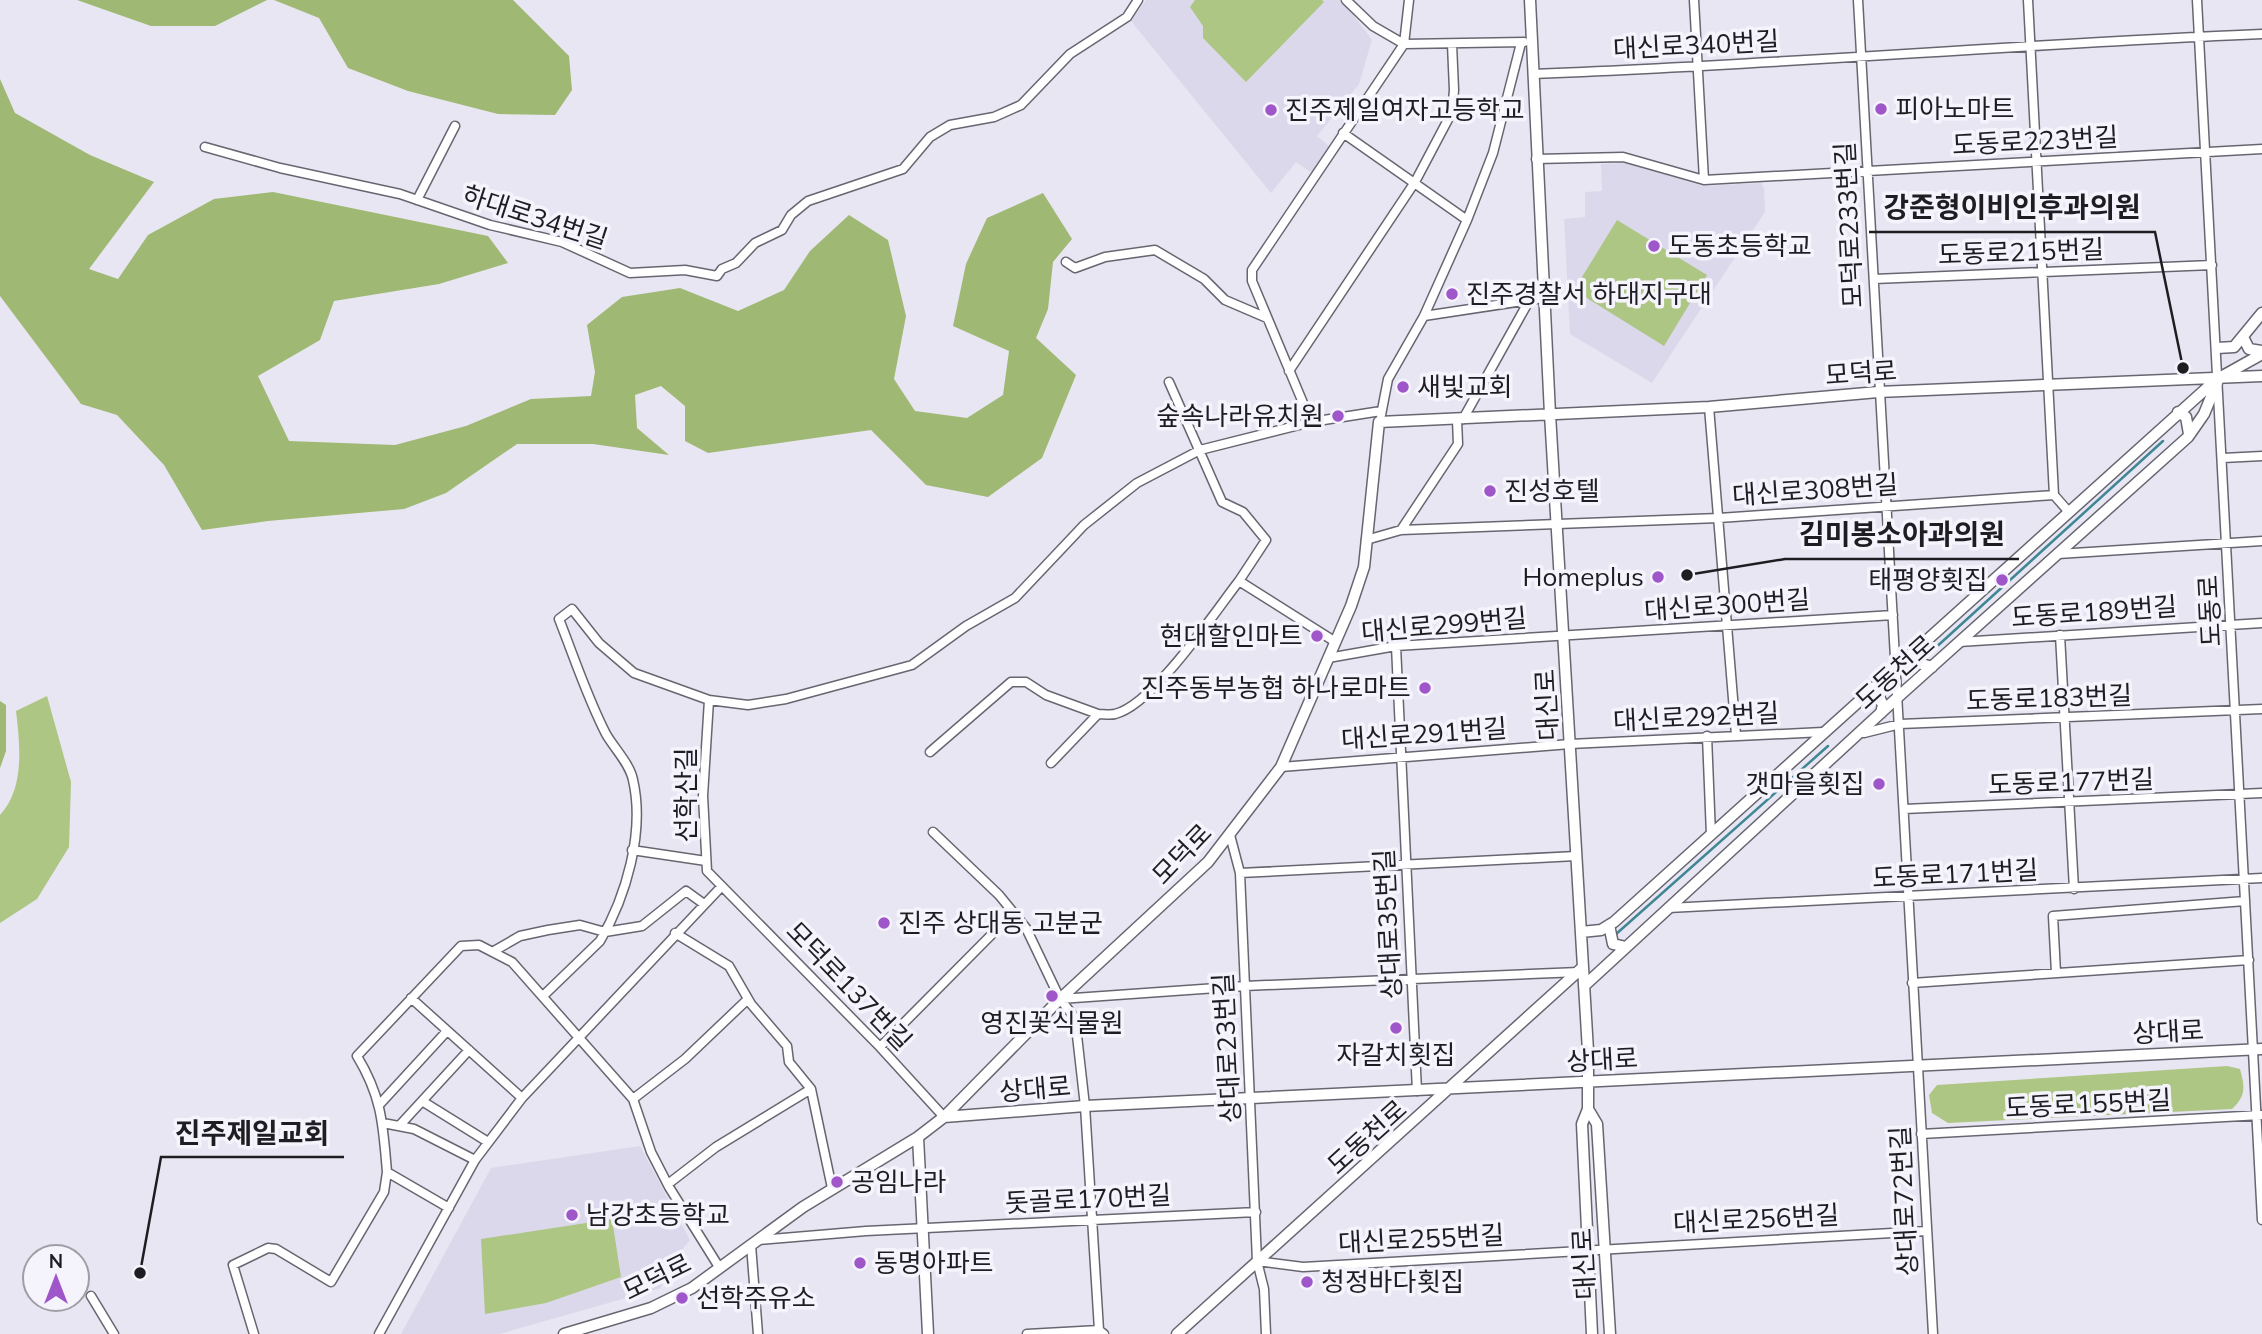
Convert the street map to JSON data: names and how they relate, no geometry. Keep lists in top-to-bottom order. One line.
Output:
{"streets":{"street":["대신로340번길","도동로223번길","하대로34번길","모덕로233번길","도동로215번길","모덕로","대신로308번길","대신로300번길","도동로","도동로189번길","대신로299번길","도동천로","도동로183번길","대신로","대신로292번길","대신로291번길","도동로177번길","선학산길","도동로171번길","상대로35번길","모덕로137번길","상대로","상대로23번길","도동로155번길","돗골로170번길","상대로72번길","대신로256번길","대신로255번길"]},"crossings":[["대신로340번길","모덕로233번길"],["대신로340번길","도동로"],["대신로340번길","대신로"],["도동로223번길","모덕로233번길"],["도동로223번길","도동로"],["도동로223번길","대신로"],["모덕로233번길","도동로215번길"],["모덕로233번길","모덕로"],["모덕로233번길","대신로308번길"],["모덕로233번길","대신로300번길"],["모덕로233번길","도동천로"],["모덕로233번길","도동로183번길"],["모덕로233번길","상대로72번길"],["도동로215번길","도동로"],["모덕로","대신로308번길"],["모덕로","도동로"],["모덕로","대신로299번길"],["모덕로","도동천로"],["모덕로","대신로"],["모덕로","대신로291번길"],["모덕로","모덕로137번길"],["모덕로","상대로"],["모덕로","상대로23번길"],["모덕로","돗골로170번길"],["대신로308번길","대신로"],["대신로300번길","대신로299번길"],["대신로300번길","대신로"],["도동로","도동로189번길"],["도동로","도동천로"],["도동로","도동로183번길"],["도동로","도동로177번길"],["도동로","도동로171번길"],["도동로","상대로"],["도동로","도동로155번길"],["도동로189번길","도동천로"],["대신로299번길","대신로"],["대신로299번길","상대로35번길"],["도동천로","대신로"],["도동천로","대신로292번길"],["도동천로","도동로171번길"],["도동천로","상대로"],["도동천로","상대로23번길"],["도동천로","대신로255번길"],["도동로183번길","상대로72번길"],["대신로","대신로292번길"],["대신로","대신로291번길"],["대신로","상대로"],["대신로","대신로256번길"],["대신로","대신로255번길"],["대신로292번길","대신로291번길"],["대신로291번길","상대로35번길"],["도동로177번길","상대로72번길"],["선학산길","모덕로137번길"],["도동로171번길","상대로72번길"],["상대로35번길","상대로"],["모덕로137번길","상대로"],["상대로","상대로23번길"],["상대로","상대로72번길"],["상대로23번길","돗골로170번길"],["상대로23번길","대신로255번길"],["도동로155번길","상대로72번길"],["상대로72번길","대신로256번길"],["대신로256번길","대신로255번길"]],"places":["피아노마트","진주제일여자고등학교","도동초등학교","진주경찰서 하대지구대","강준형이비인후과의원","새빛교회","숲속나라유치원","진성호텔","김미봉소아과의원","Homeplus","태평양횟집","현대할인마트","진주동부농협 하나로마트","갯마을횟집","진주 상대동 고분군","영진꽃식물원","자갈치횟집","공임나라","남강초등학교","동명아파트","진주제일교회","청정바다횟집","선학주유소"],"north":"top"}
